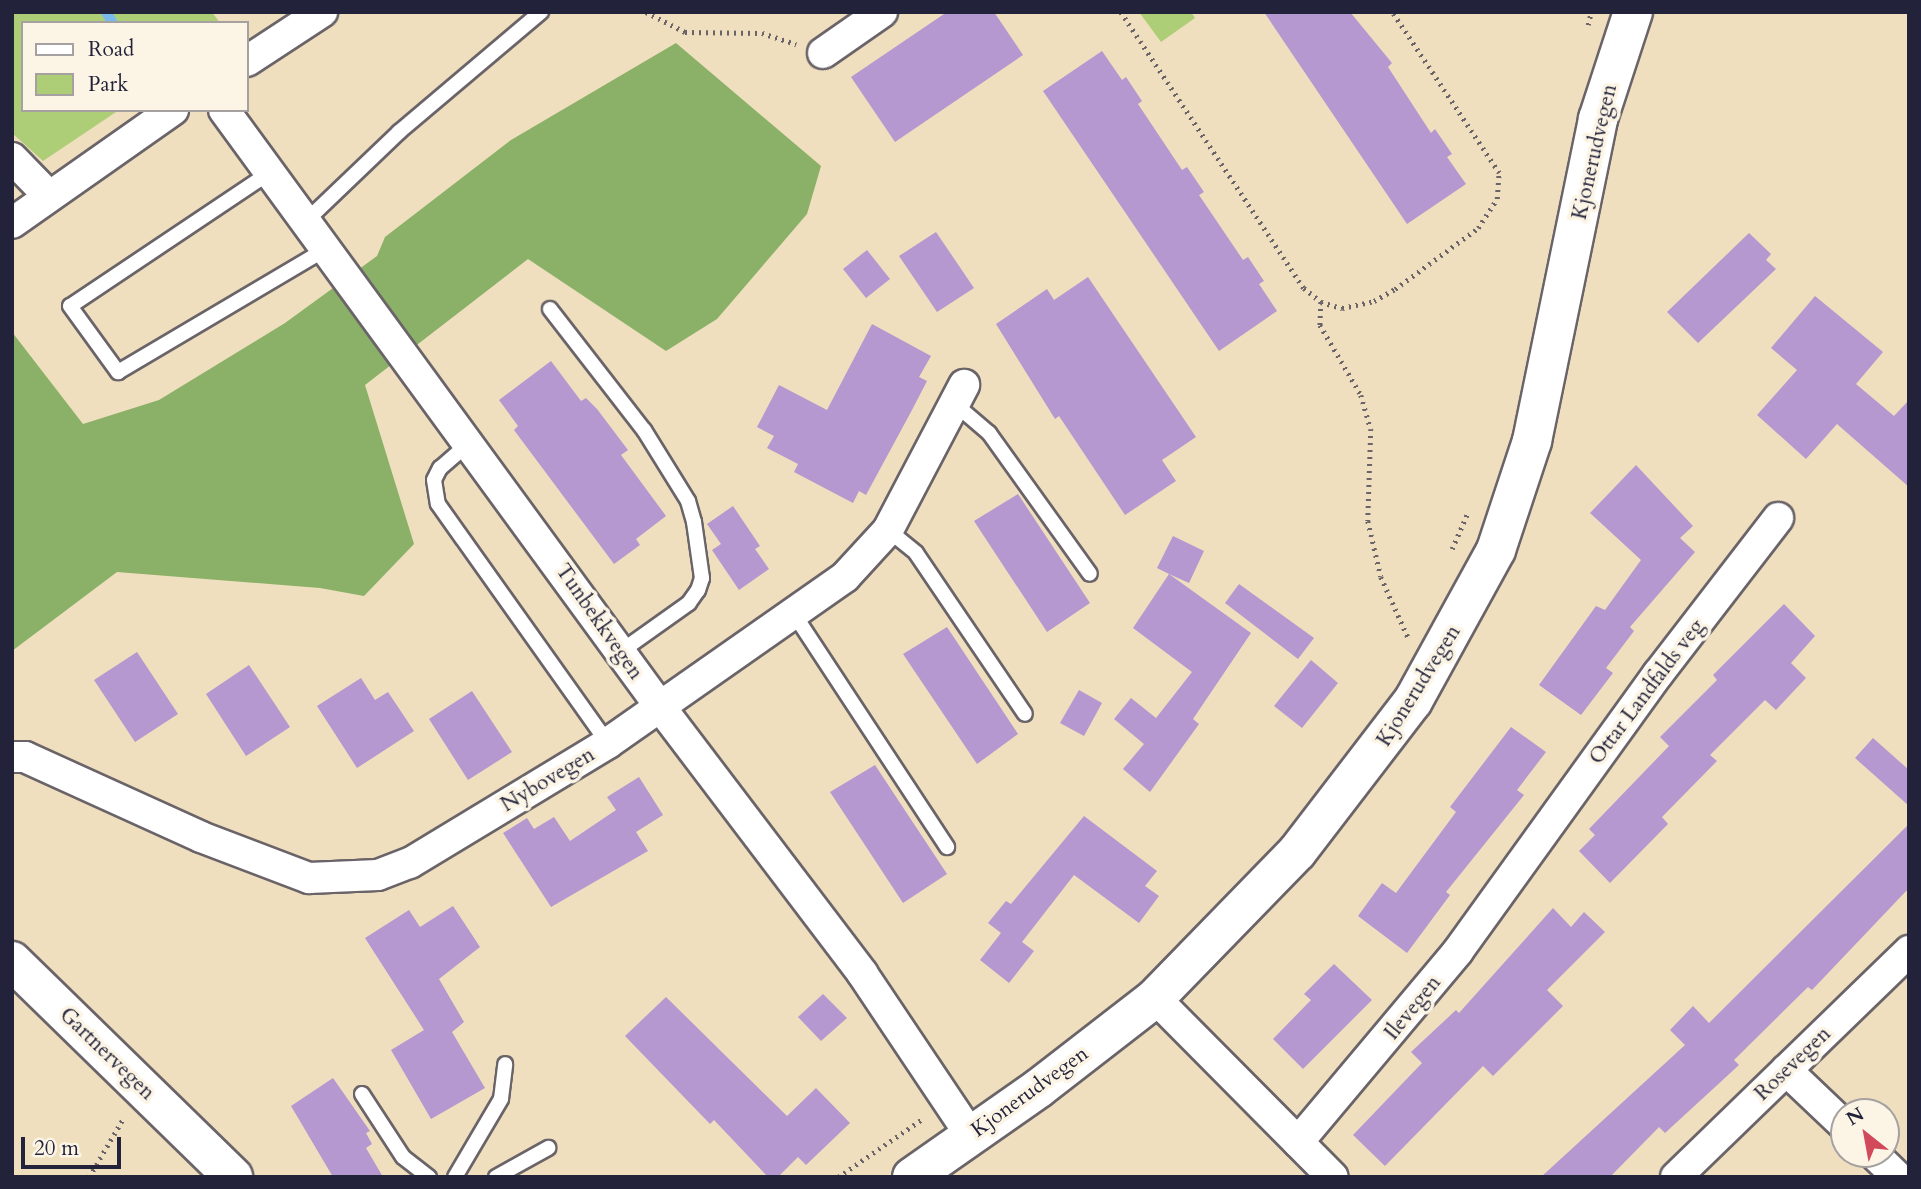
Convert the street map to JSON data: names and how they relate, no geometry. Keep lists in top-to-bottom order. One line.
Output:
{"streets":{"main road":["Kjonerudvegen","Gartnervegen"],"street":["Tunbekkvegen","Ottar Landfalds veg","Nybovegen","Ilevegen","Rosevegen"]},"crossings":[["Kjonerudvegen","Tunbekkvegen"],["Tunbekkvegen","Nybovegen"],["Ottar Landfalds veg","Ilevegen"]],"legend":["Road","Park"],"scale_bar":"20 m","north":"top left"}
